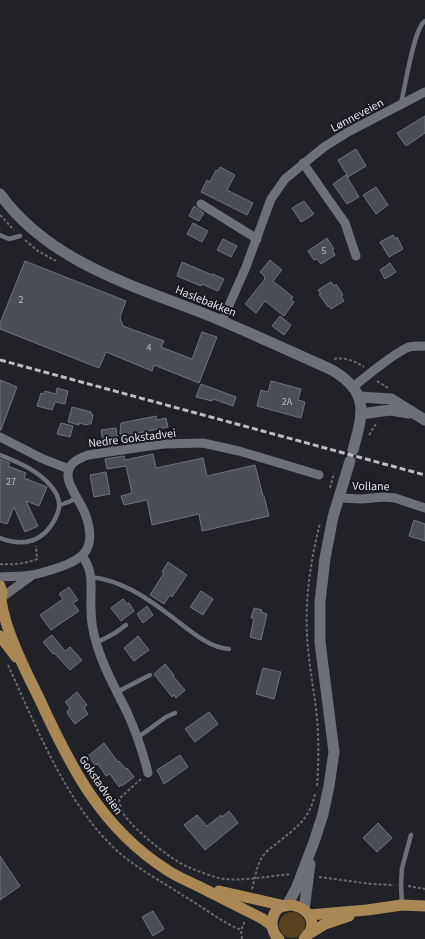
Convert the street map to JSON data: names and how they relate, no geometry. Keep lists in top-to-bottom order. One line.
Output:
{"streets":{"main road":["Haslebakken","Gokstadveien"],"street":["Lønneveien","Nedre Gokstadvei","Vollane"]},"crossings":[["Lønneveien","Haslebakken"]],"house_numbers":["5","2","4","2A","27"]}
